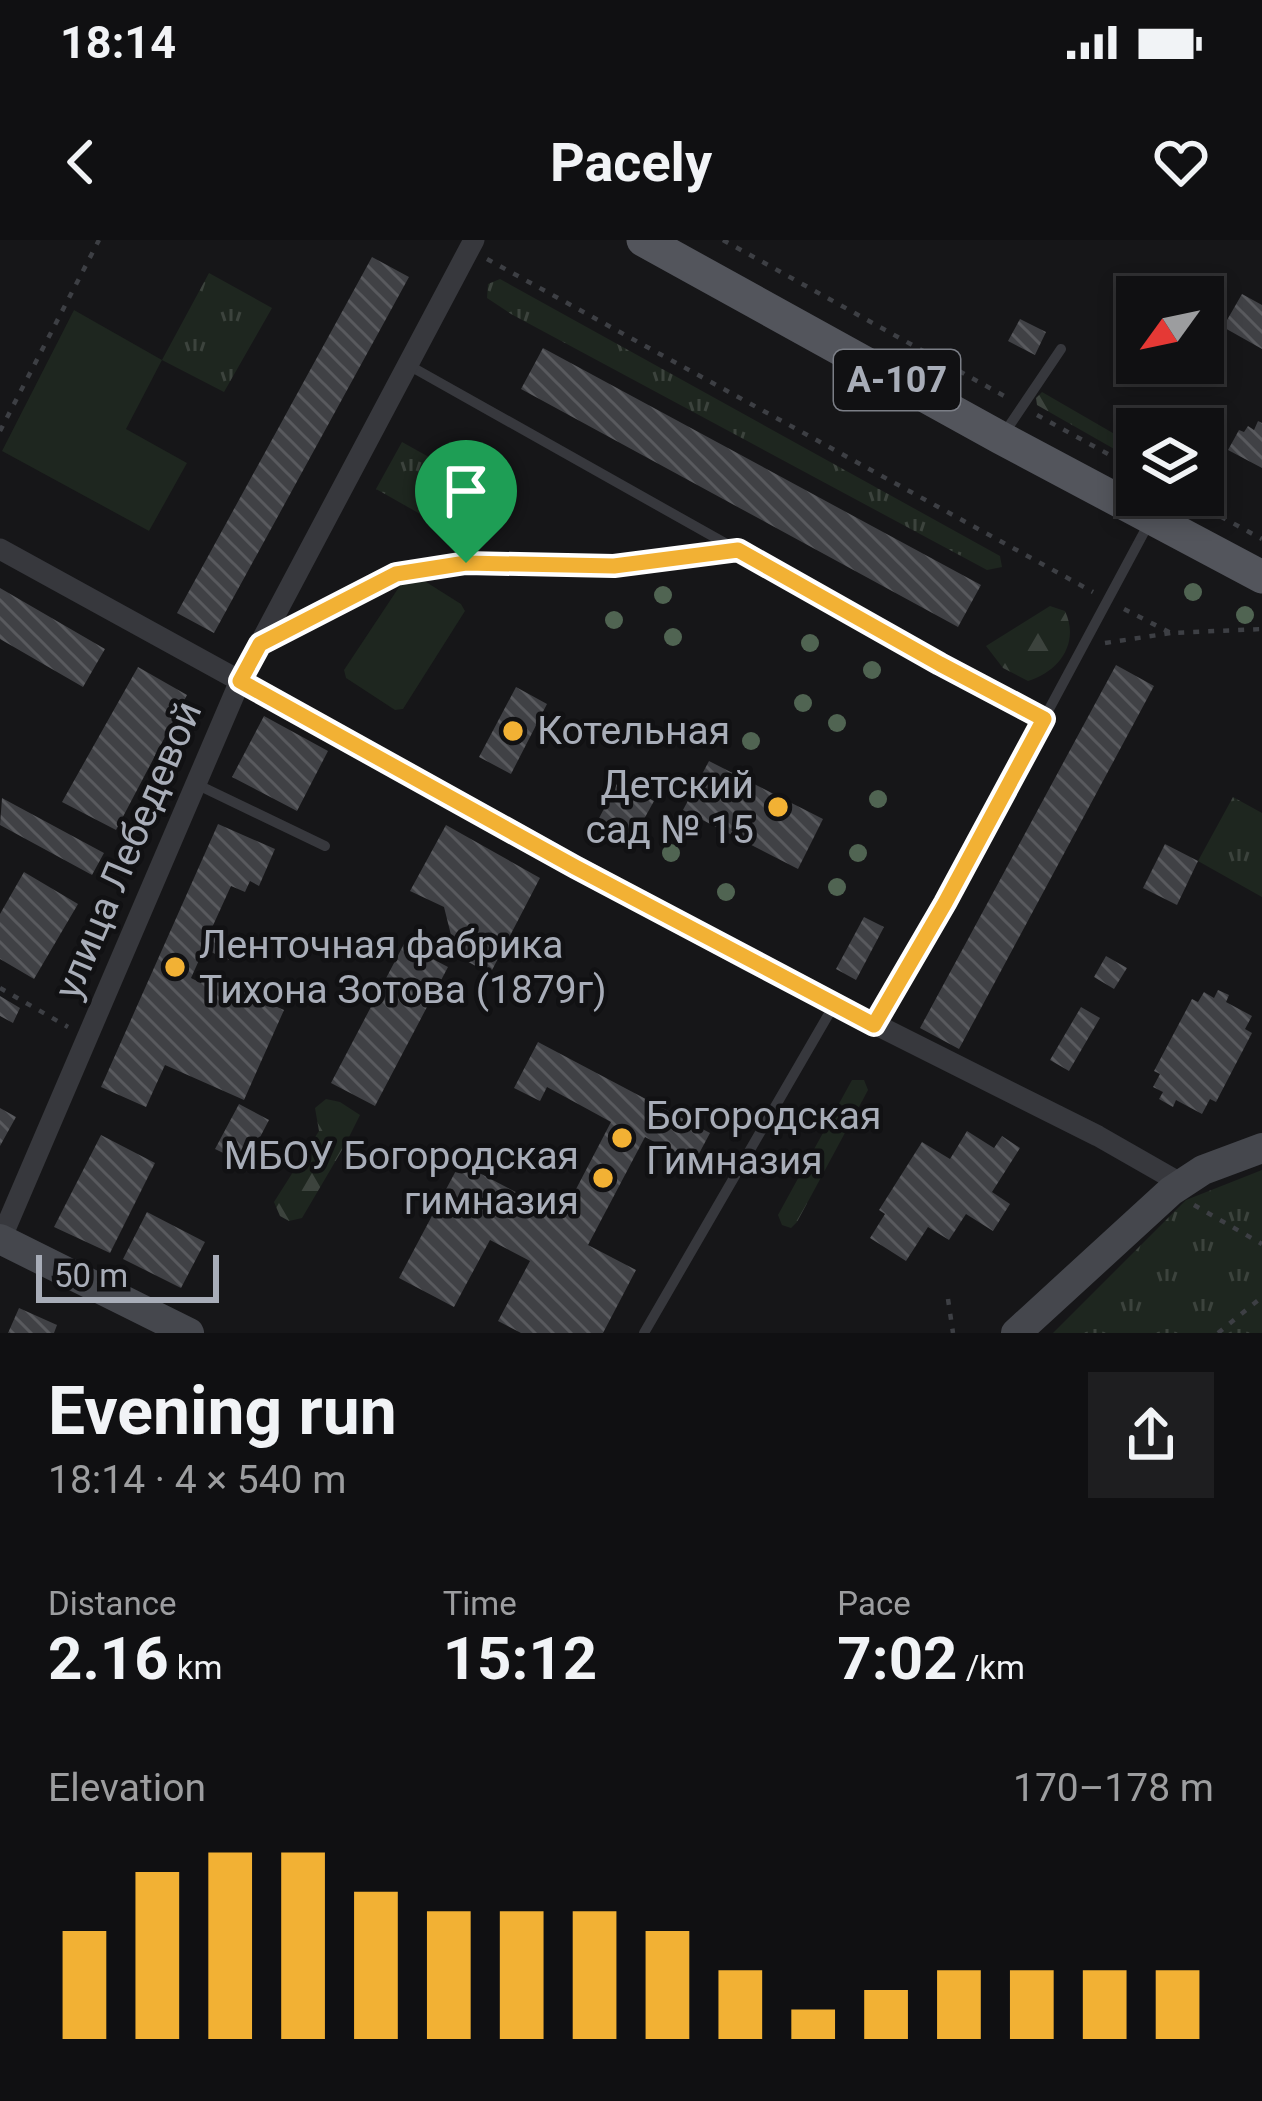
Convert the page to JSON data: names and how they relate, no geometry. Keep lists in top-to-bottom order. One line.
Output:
{"streets":{"main road":["А-107"],"street":["улица Лебедевой"]},"places":["Котельная","Детский сад № 15","Ленточная фабрика Тихона Зотова (1879г)","Богородская Гимназия","МБОУ Богородская гимназия"],"scale_bar":"50 m","north":"bottom left","page":{"status":"18:14","header":"Pacely","scale":"50 m","heading":["Evening run","18:14 · 4 × 540 m"],"stats":[["Distance","2.16 km"],["Time","15:12"],["Pace","7:02 /km"]],"chart":["Elevation","170–178 m"]}}
